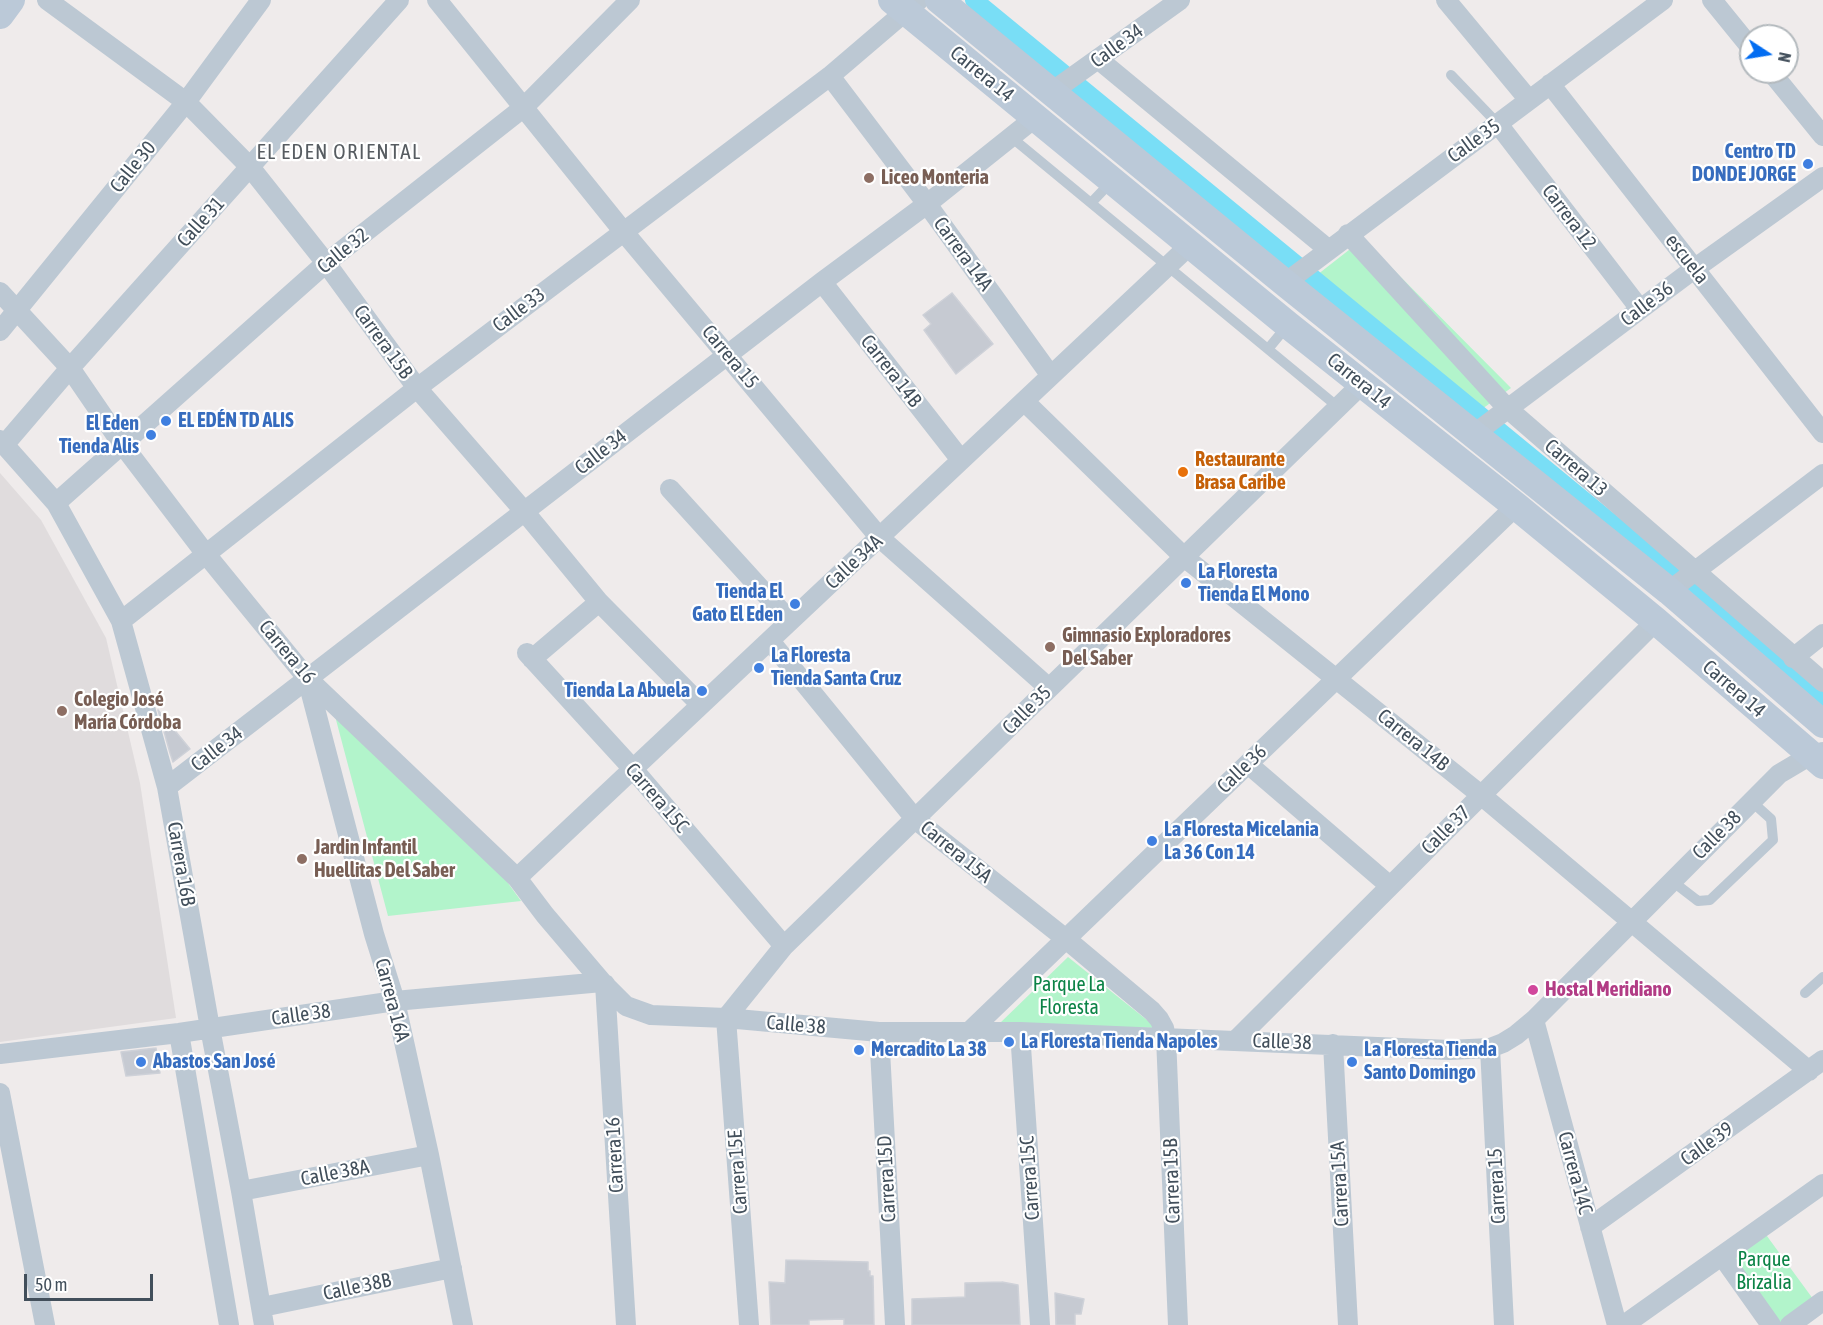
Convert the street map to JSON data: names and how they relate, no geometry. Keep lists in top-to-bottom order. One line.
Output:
{"streets":{"main road":["Carrera 14"],"street":["Calle 34","Calle 35","Calle 30","Carrera 12","Calle 31","Calle 32","Carrera 14A","escuela","Calle 36","Calle 33","Carrera 15B","Carrera 15","Carrera 14B","Carrera 13","Calle 34A","Carrera 16","Carrera 15C","Calle 37","Calle 38","Carrera 15A","Carrera 16B","Carrera 16A","Calle 39","Carrera 15E","Calle 38A","Carrera 14C","Carrera 15D","Calle 38B"]},"crossings":[["Calle 34","Carrera 14"],["Calle 34","Carrera 14A"],["Calle 34","Carrera 15B"],["Calle 34","Carrera 15"],["Calle 34","Carrera 14B"],["Calle 34","Carrera 16"],["Calle 34","Carrera 16B"],["Calle 34","Carrera 16A"],["Carrera 14","Calle 35"],["Carrera 14","Calle 36"],["Carrera 14","Calle 33"],["Carrera 14","Carrera 13"],["Carrera 14","Calle 34A"],["Carrera 14","Calle 37"],["Carrera 14","Calle 38"],["Calle 35","Carrera 12"],["Calle 35","escuela"],["Calle 35","Carrera 15"],["Calle 35","Carrera 14B"],["Calle 35","Carrera 13"],["Calle 35","Carrera 15C"],["Calle 35","Calle 38"],["Calle 35","Carrera 15A"],["Calle 35","Carrera 15E"],["Calle 30","Carrera 15B"],["Calle 30","Carrera 16"],["Carrera 12","Calle 36"],["Calle 31","Carrera 15B"],["Calle 31","Carrera 16"],["Calle 31","Carrera 16B"],["Calle 32","Carrera 15B"],["Calle 32","Carrera 15"],["Calle 32","Carrera 16"],["Calle 32","Carrera 16B"],["Carrera 14A","Calle 33"],["Carrera 14A","Calle 34A"],["escuela","Calle 36"],["Calle 36","Carrera 14B"],["Calle 36","Carrera 13"],["Calle 36","Calle 38"],["Calle 36","Carrera 15A"],["Calle 33","Carrera 15B"],["Calle 33","Carrera 15"],["Calle 33","Carrera 16"],["Calle 33","Carrera 16B"],["Carrera 15B","Calle 34A"],["Carrera 15B","Carrera 15C"],["Carrera 15B","Calle 38"],["Carrera 15B","Carrera 15A"],["Carrera 15","Calle 34A"],["Carrera 15","Calle 38"],["Carrera 14B","Calle 34A"],["Carrera 14B","Calle 37"],["Carrera 14B","Calle 38"],["Carrera 14B","Calle 39"],["Calle 34A","Carrera 16"],["Calle 34A","Carrera 15C"],["Calle 34A","Carrera 15A"],["Carrera 16","Calle 38"],["Carrera 16","Carrera 16A"],["Carrera 15C","Calle 38"],["Calle 37","Calle 38"],["Calle 38","Carrera 15A"],["Calle 38","Carrera 16B"],["Calle 38","Carrera 16A"],["Calle 38","Carrera 15E"],["Calle 38","Carrera 14C"],["Calle 38","Carrera 15D"],["Carrera 16B","Calle 38A"],["Carrera 16B","Calle 38B"],["Carrera 16A","Calle 38A"],["Carrera 16A","Calle 38B"],["Calle 39","Carrera 14C"]],"districts":["EL EDEN ORIENTAL"],"parks":["Parque La Floresta","Parque Brizalia"],"places":["Centro TD DONDE JORGE","Liceo Monteria","EL EDÉN TD ALIS","El Eden Tienda Alis","Restaurante Brasa Caribe","La Floresta Tienda El Mono","Tienda El Gato El Eden","Gimnasio Exploradores Del Saber","La Floresta Tienda Santa Cruz","Tienda La Abuela","Colegio José María Córdoba","La Floresta Micelania La 36 Con 14","Jardin Infantil Huellitas Del Saber","Hostal Meridiano","La Floresta Tienda Napoles","Mercadito La 38","Abastos San José","La Floresta Tienda Santo Domingo"],"scale_bar":"50 m","north":"right"}
